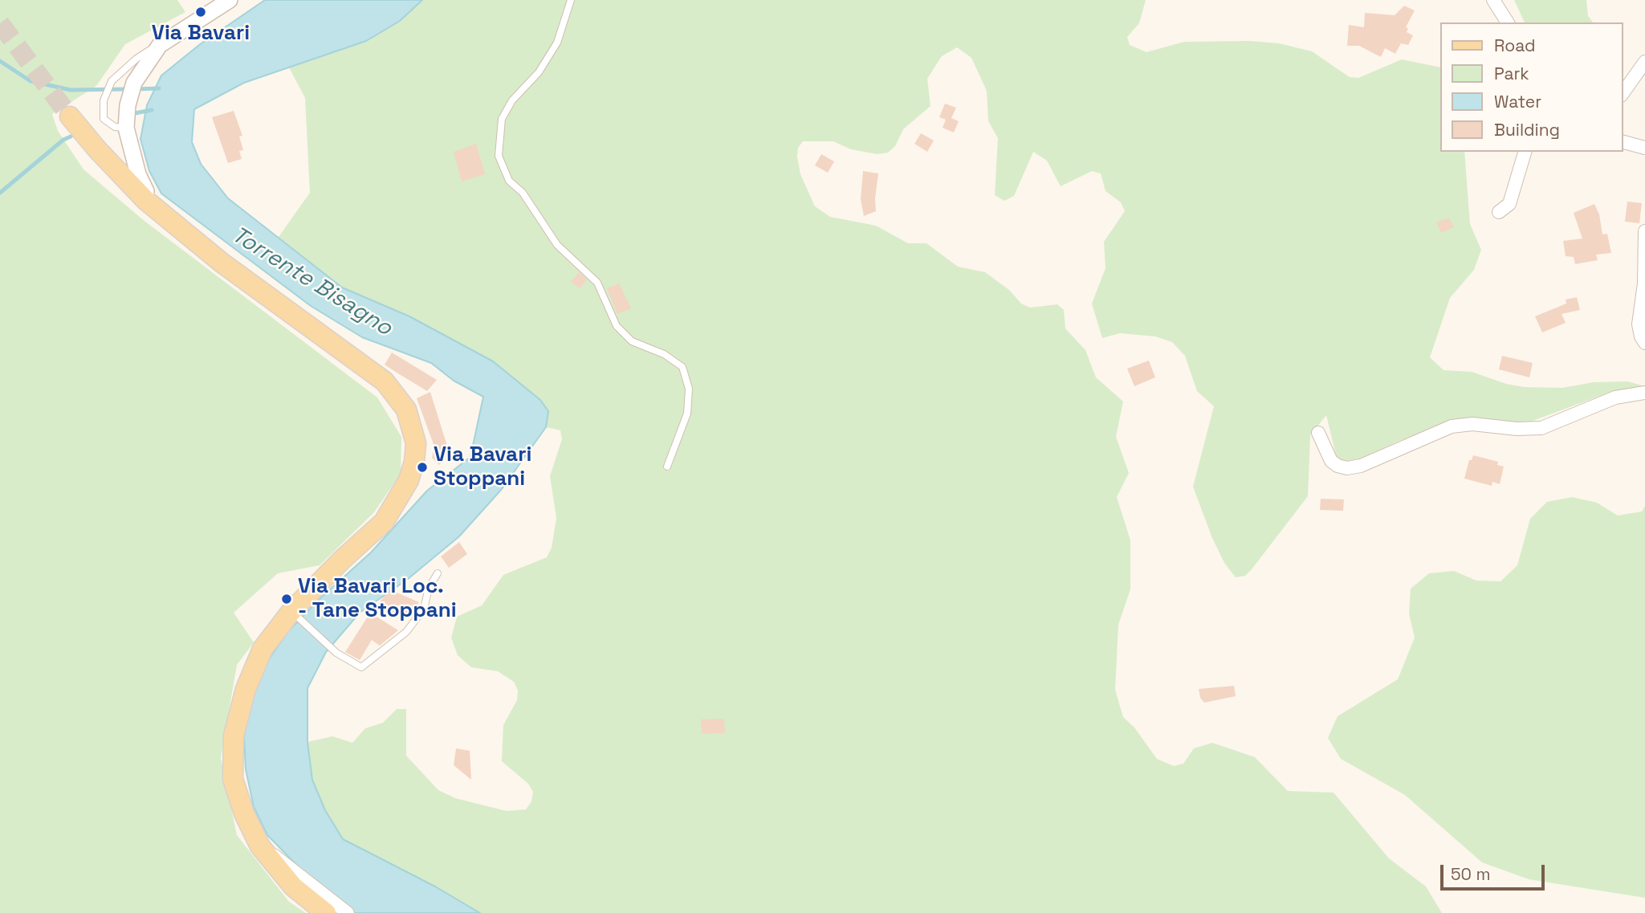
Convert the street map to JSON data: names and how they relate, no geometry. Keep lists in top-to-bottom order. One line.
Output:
{"water":["Torrente Bisagno"],"places":["Via Bavari","Via Bavari Stoppani","Via Bavari Loc. - Tane Stoppani"],"legend":["Road","Park","Water","Building"],"scale_bar":"50 m"}
